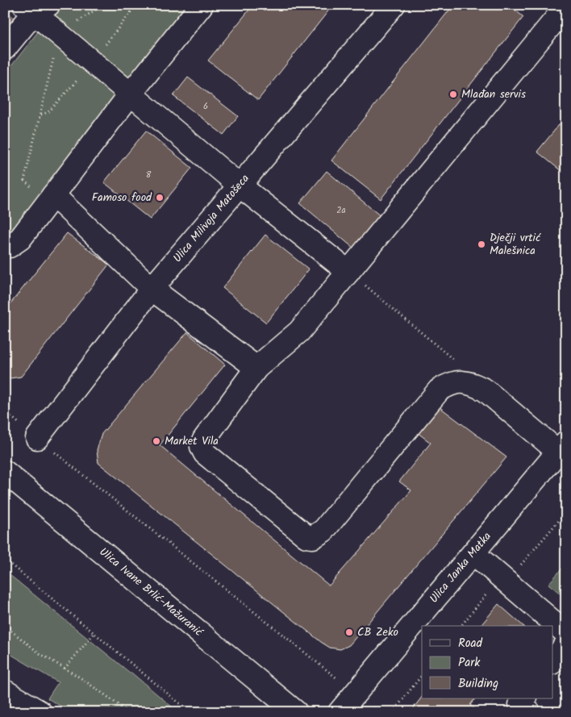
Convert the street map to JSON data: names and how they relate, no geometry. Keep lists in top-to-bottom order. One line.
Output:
{"streets":{"street":["Ulica Milivoja Matošeca","Ulica Janka Matka","Ulica Ivane Brlić-Mažuranić"]},"places":["Mlađan servis","Famoso food","Dječji vrtić Malešnica","Market Vila","CB Zeko"],"house_numbers":["6","8","2a"],"legend":["Road","Park","Building"]}
